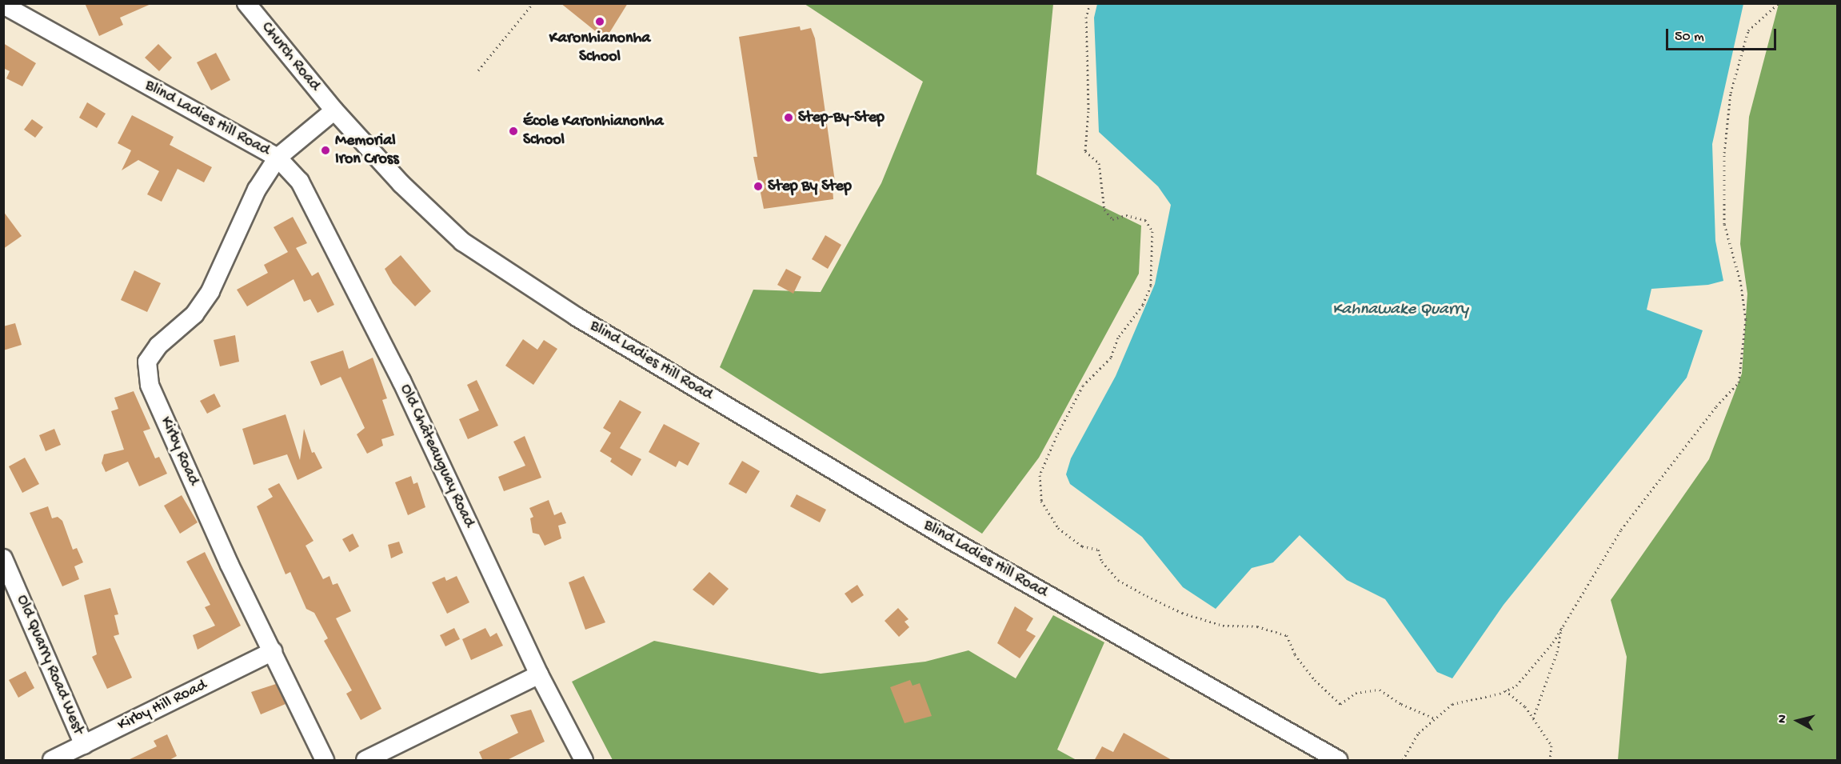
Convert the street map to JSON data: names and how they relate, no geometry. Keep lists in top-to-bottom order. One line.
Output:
{"streets":{"street":["Church Road","Blind Ladies Hill Road","Kirby Road","Old Châteauguay Road","Old Quarry Road West","Kirby Hill Road"]},"crossings":[["Church Road","Blind Ladies Hill Road"],["Blind Ladies Hill Road","Kirby Road"],["Blind Ladies Hill Road","Old Châteauguay Road"],["Kirby Road","Old Châteauguay Road"],["Kirby Road","Kirby Hill Road"],["Old Quarry Road West","Kirby Hill Road"]],"water":["Kahnawake Quarry"],"places":["Karonhianonha School","Step-By-Step","École Karonhianonha School","Memorial Iron Cross","Step By Step"],"scale_bar":"50 m","north":"left"}
